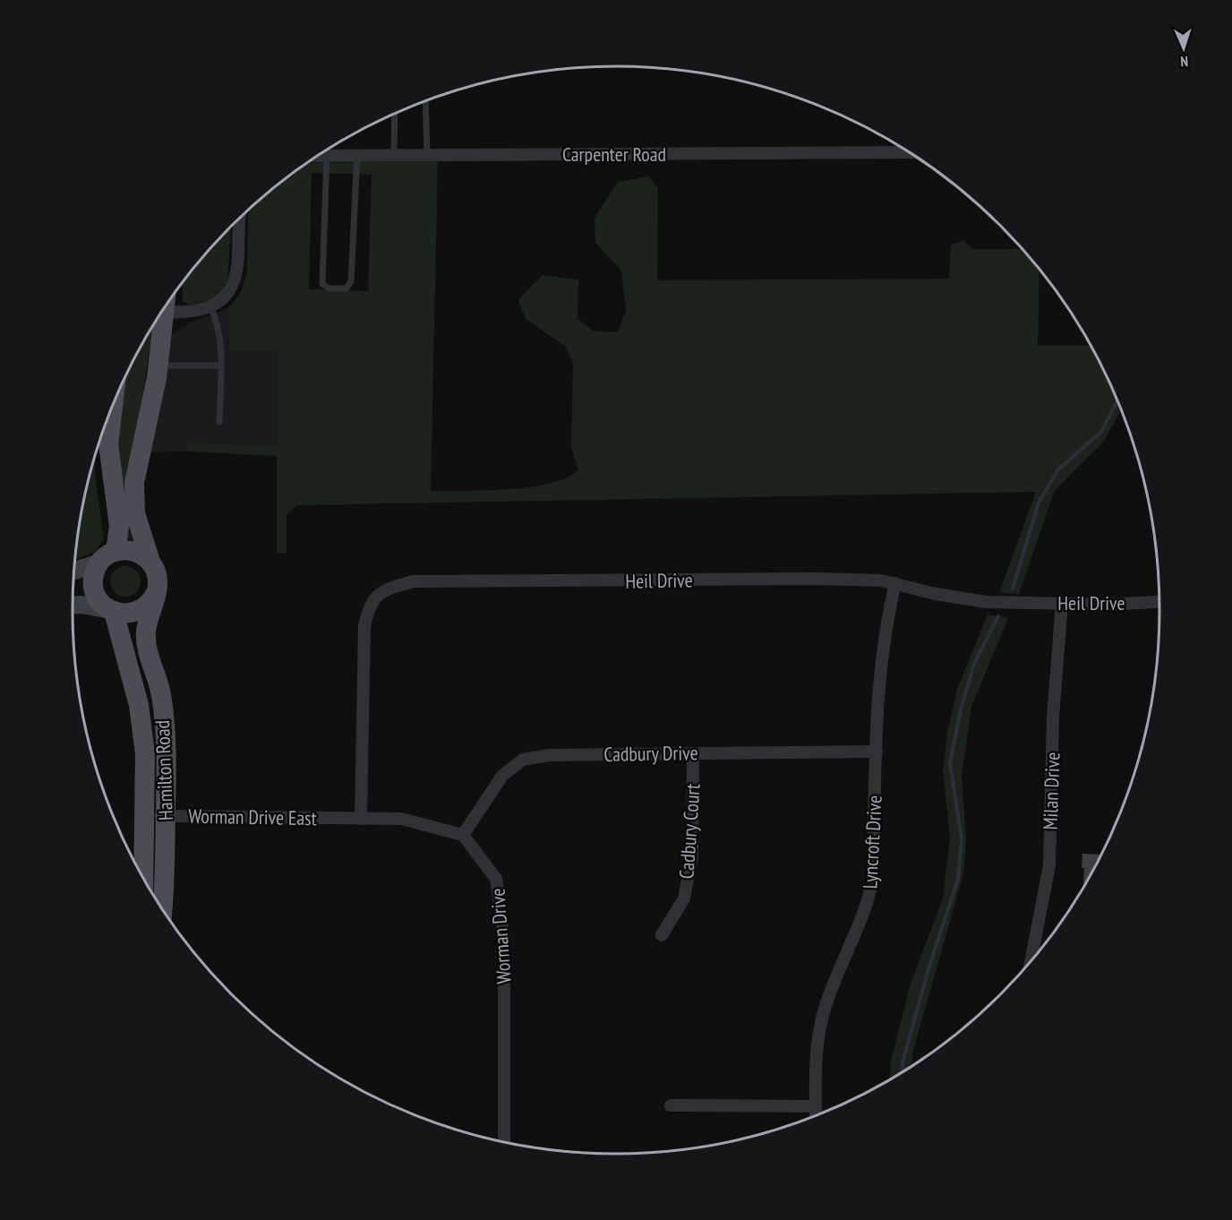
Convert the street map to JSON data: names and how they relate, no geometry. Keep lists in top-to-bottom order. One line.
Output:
{"streets":{"main road":["Hamilton Road"],"street":["Carpenter Road","Heil Drive","Cadbury Drive","Milan Drive","Worman Drive East","Cadbury Court","Lyncroft Drive","Worman Drive"]},"crossings":[["Heil Drive","Milan Drive"],["Heil Drive","Worman Drive East"],["Heil Drive","Lyncroft Drive"],["Cadbury Drive","Cadbury Court"],["Cadbury Drive","Lyncroft Drive"],["Cadbury Drive","Worman Drive"],["Hamilton Road","Worman Drive East"]],"north":"bottom"}
